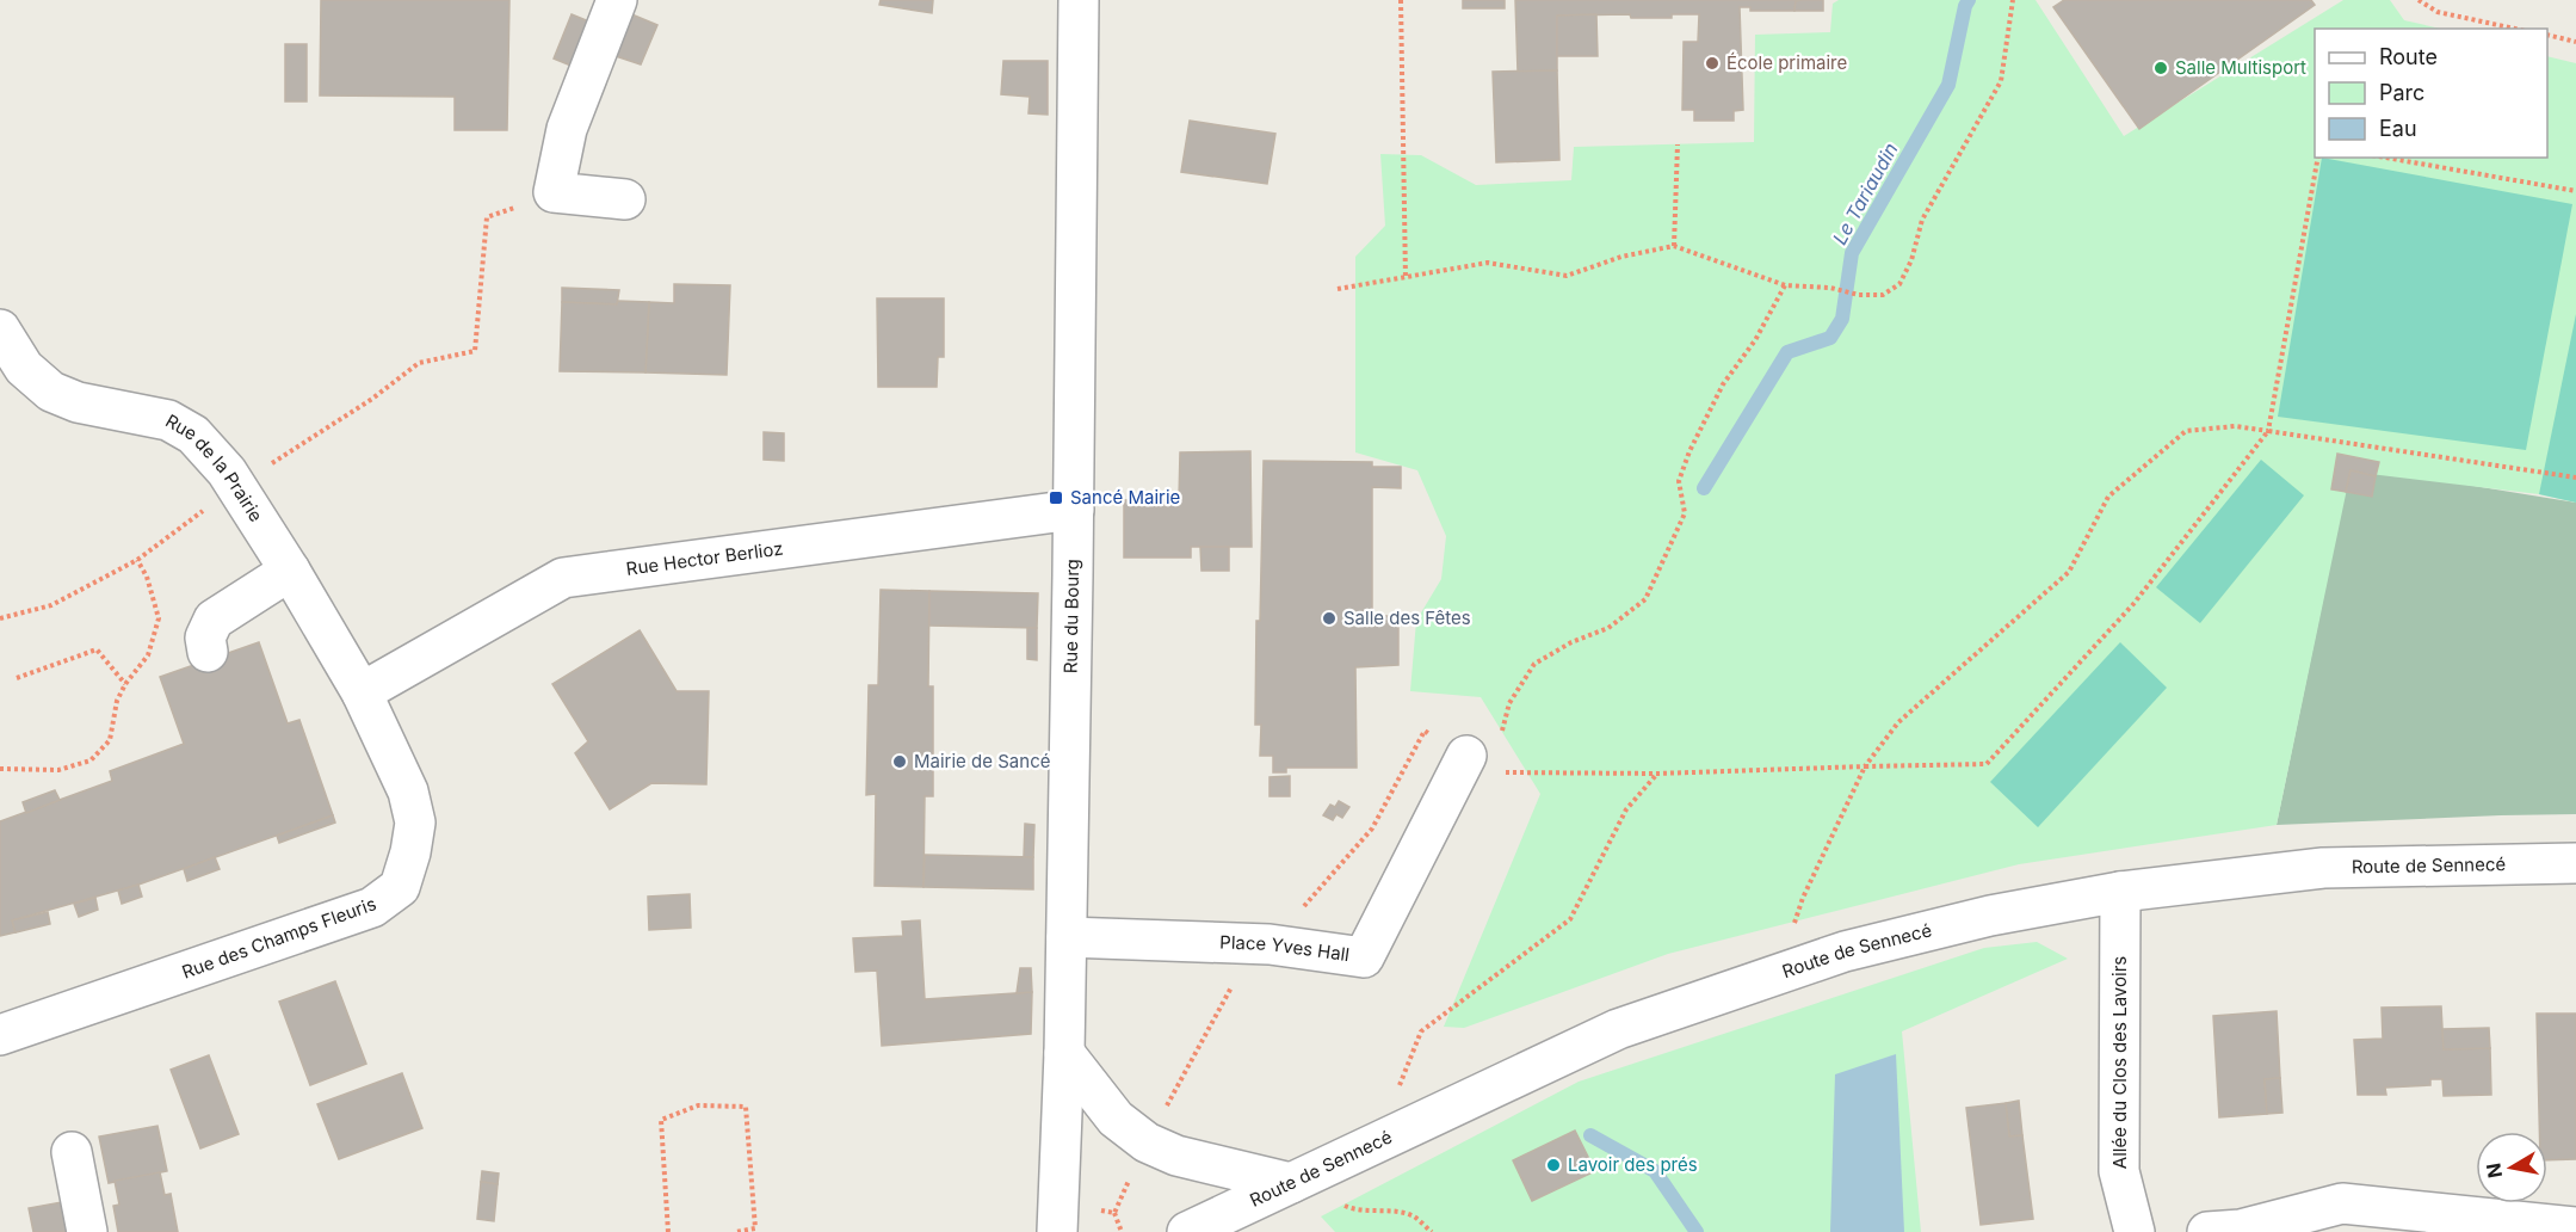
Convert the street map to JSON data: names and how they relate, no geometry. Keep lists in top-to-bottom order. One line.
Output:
{"streets":{"street":["Rue de la Prairie","Rue Hector Berlioz","Rue du Bourg","Route de Sennecé","Rue des Champs Fleuris","Place Yves Hall","Allée du Clos des Lavoirs"]},"crossings":[["Rue de la Prairie","Rue Hector Berlioz"],["Rue de la Prairie","Rue des Champs Fleuris"],["Rue Hector Berlioz","Rue du Bourg"],["Rue Hector Berlioz","Rue des Champs Fleuris"],["Rue du Bourg","Place Yves Hall"],["Route de Sennecé","Allée du Clos des Lavoirs"]],"water":["Le Tariaudin"],"places":{"other":["École primaire","Salle Multisport","Salle des Fêtes","Mairie de Sancé","Lavoir des prés"],"transit":["Sancé Mairie"]},"legend":["Route","Parc","Eau"],"north":"left"}
